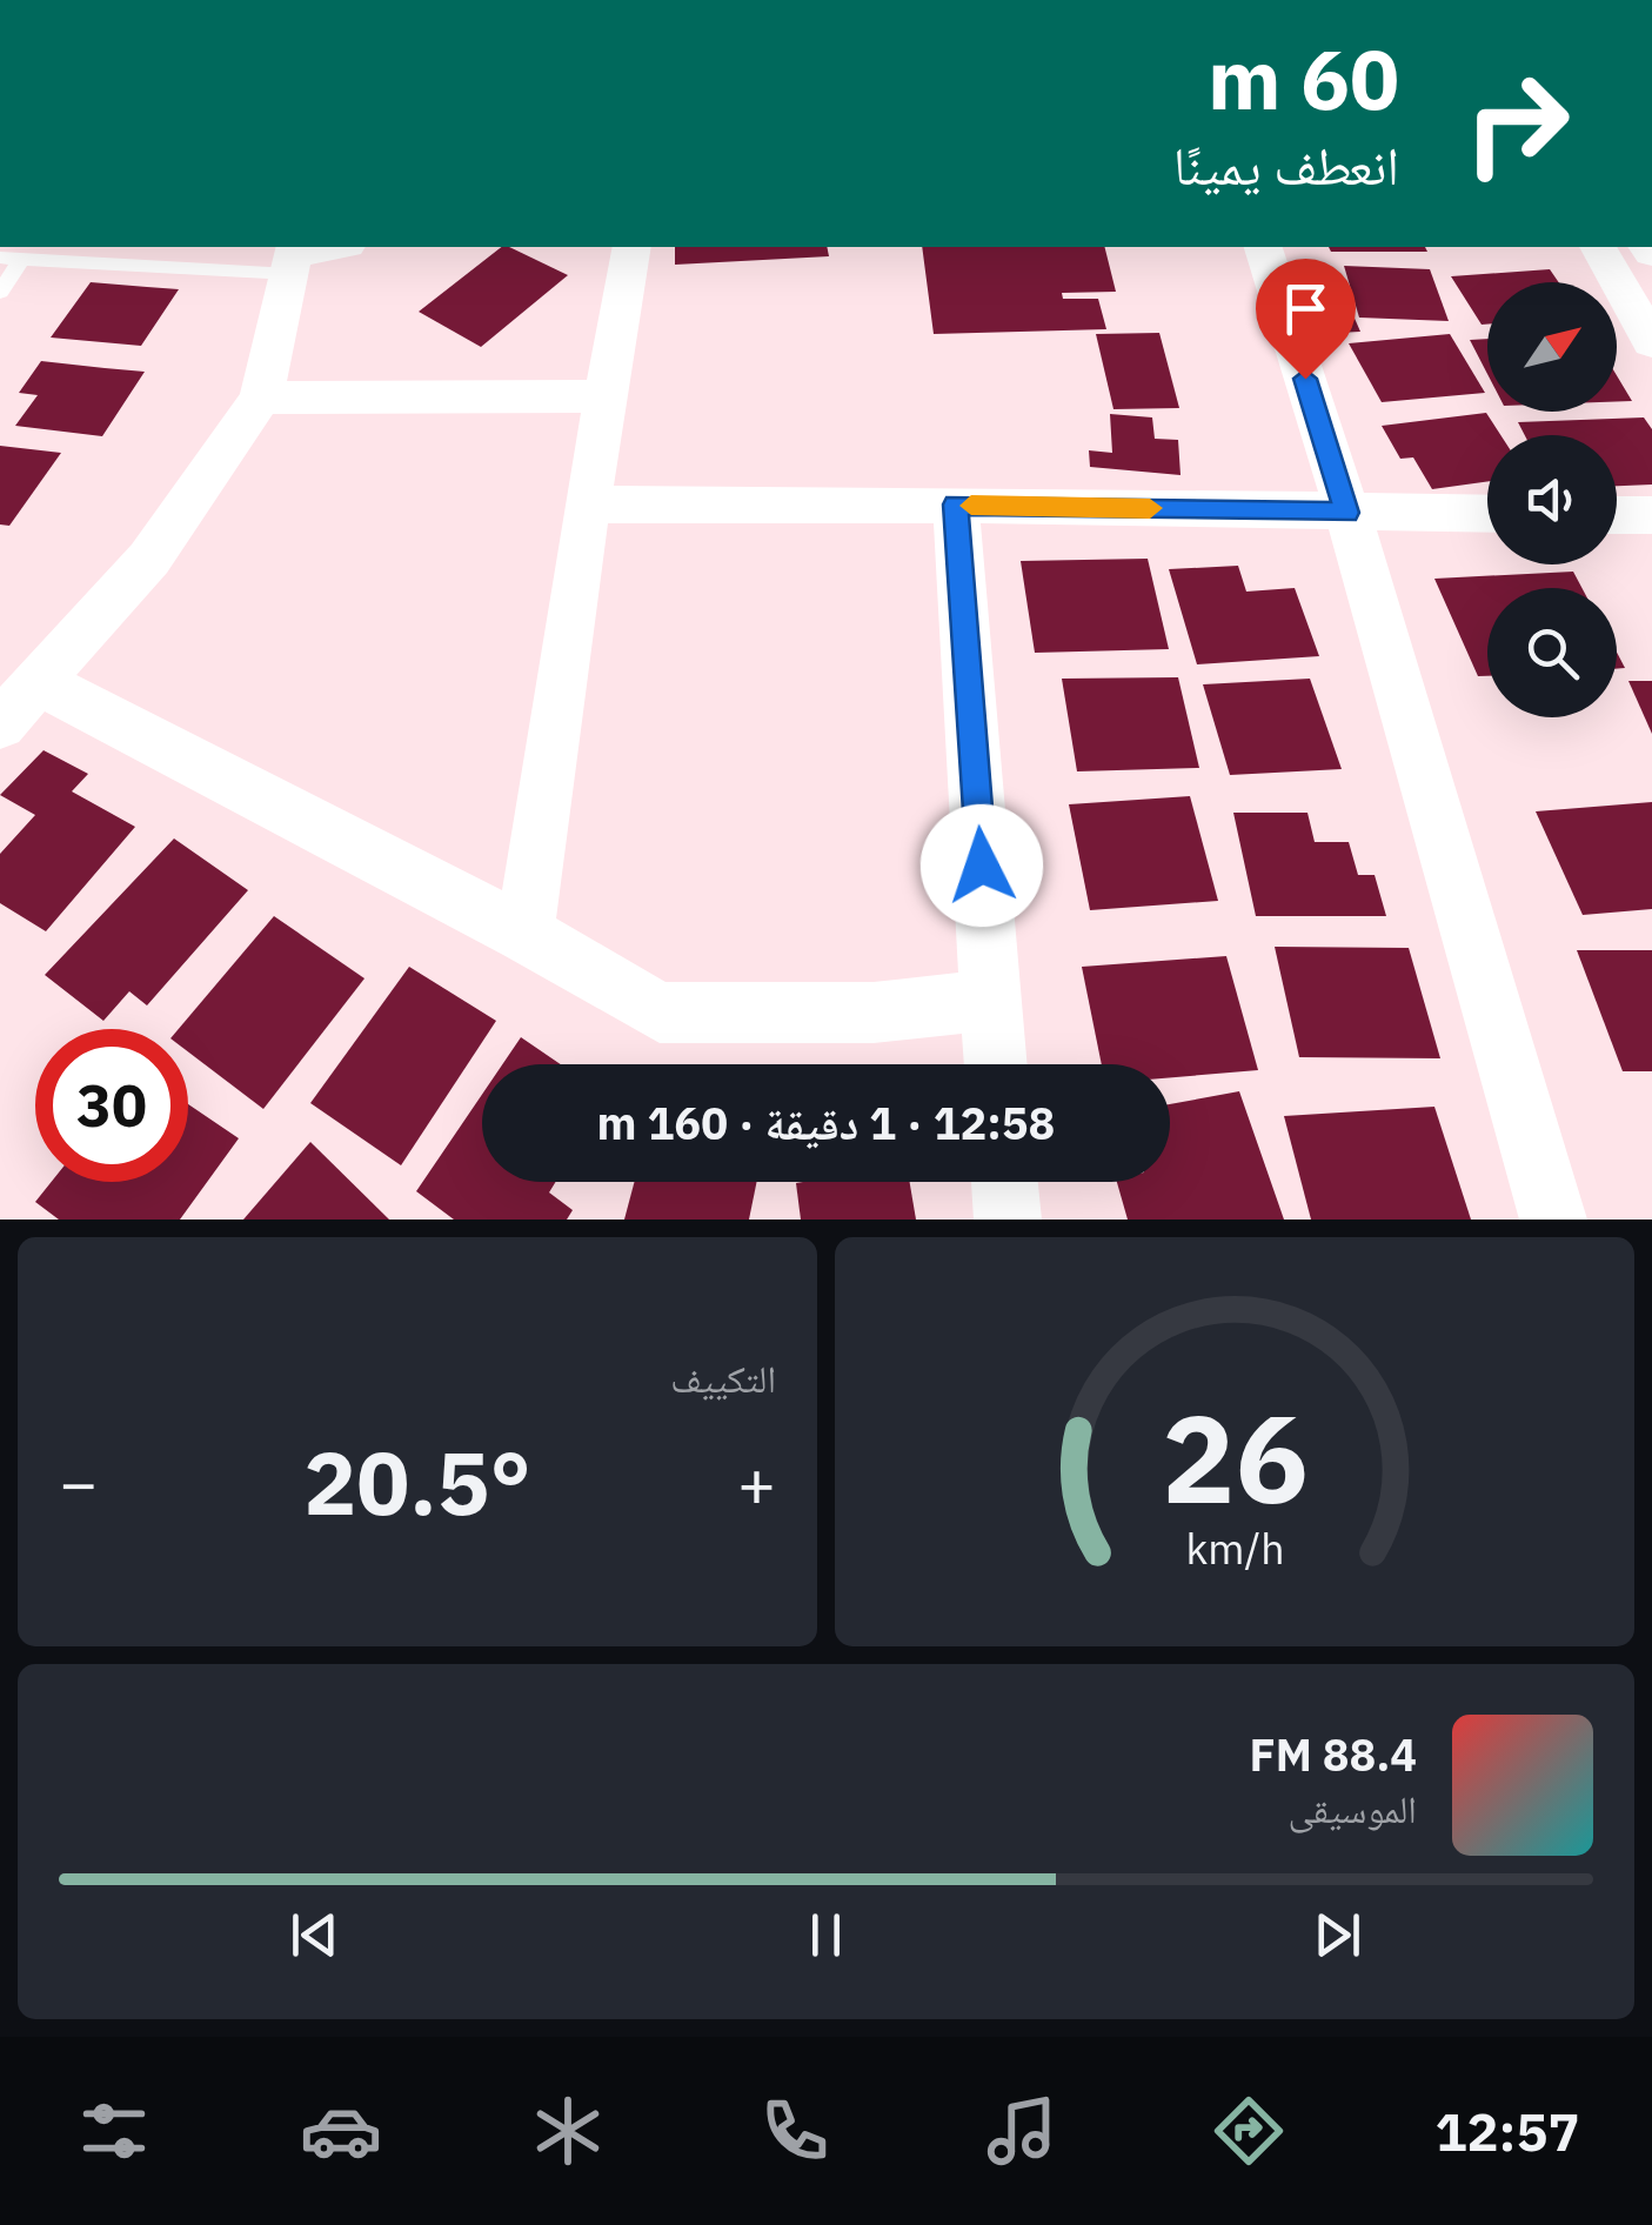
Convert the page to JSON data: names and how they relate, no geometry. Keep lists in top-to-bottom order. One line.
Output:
{"north":"top right","page":{"turn":["60 m","انعطف يمينًا"],"limit":"30","trip":"12:58 · 1 دقيقة · 160 m","tile":"التكييف","heat":["−","20.5°","+"],"song":["88.4 FM","الموسيقى"],"tabs":"12:57","gauge":["26","km/h"]}}
